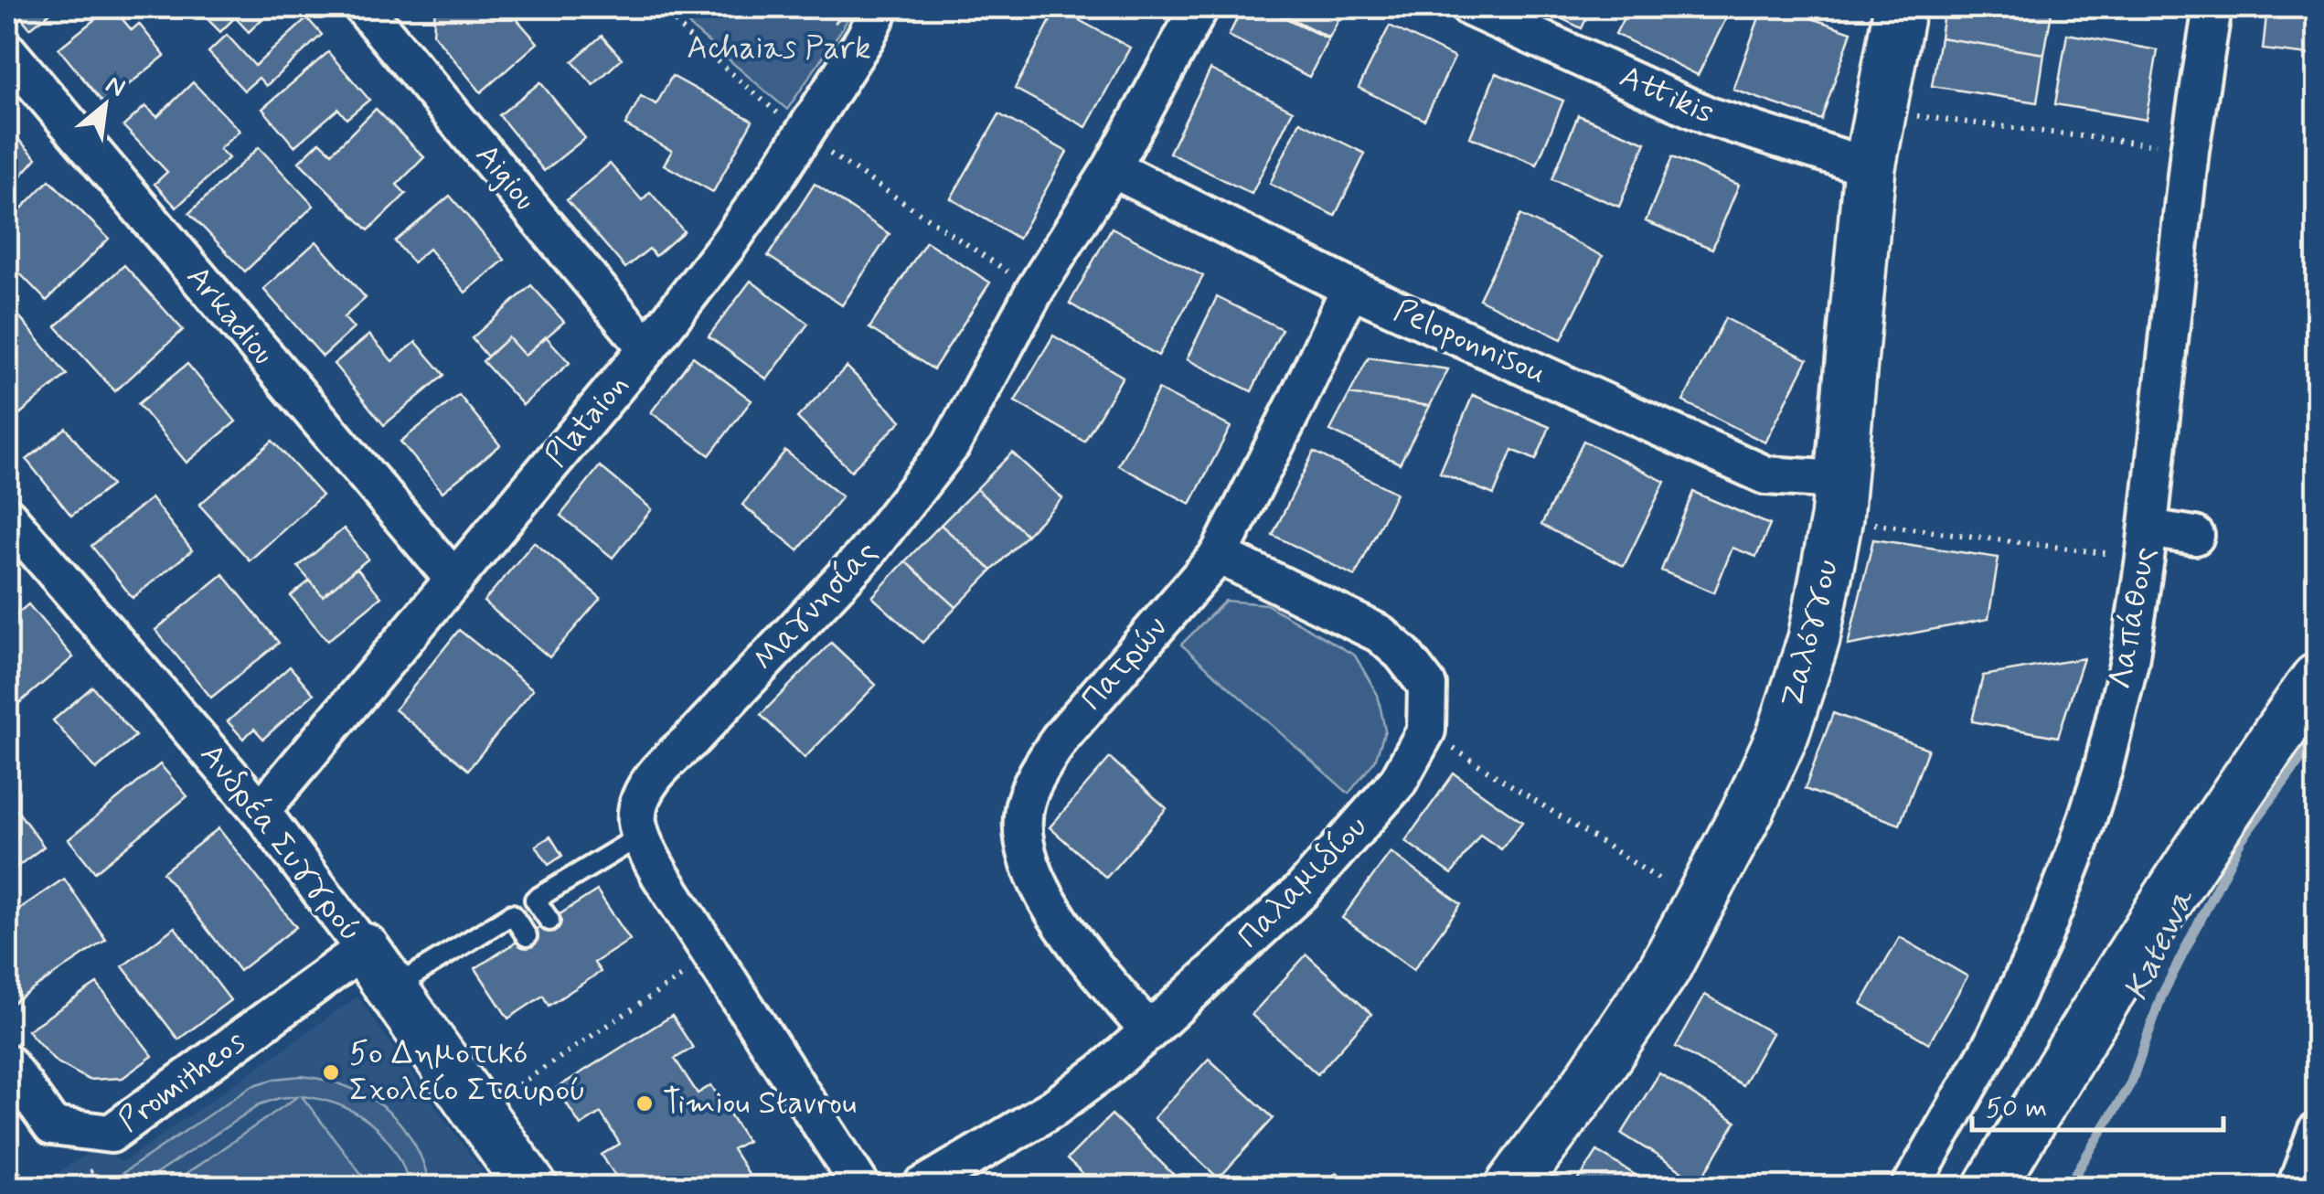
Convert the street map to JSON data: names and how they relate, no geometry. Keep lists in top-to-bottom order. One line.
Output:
{"streets":{"street":["Attikis","Aigiou","Arkadiou","Peloponnisou","Plataion","Μαγνησίας","Λαπάθους","Ζαλόγγου","Πατρών","Ανδρέα Συγγρού","Παλαμιδίου","Promitheos"]},"crossings":[["Attikis","Ζαλόγγου"],["Aigiou","Plataion"],["Arkadiou","Plataion"],["Peloponnisou","Μαγνησίας"],["Peloponnisou","Ζαλόγγου"],["Peloponnisou","Πατρών"],["Plataion","Ανδρέα Συγγρού"],["Πατρών","Παλαμιδίου"],["Ανδρέα Συγγρού","Promitheos"]],"water":["Katewa"],"parks":["Achaias Park"],"places":["5ο Δημοτικό Σχολείο Σταυρού","Timiou Stavrou"],"scale_bar":"50 m","north":"top right"}
